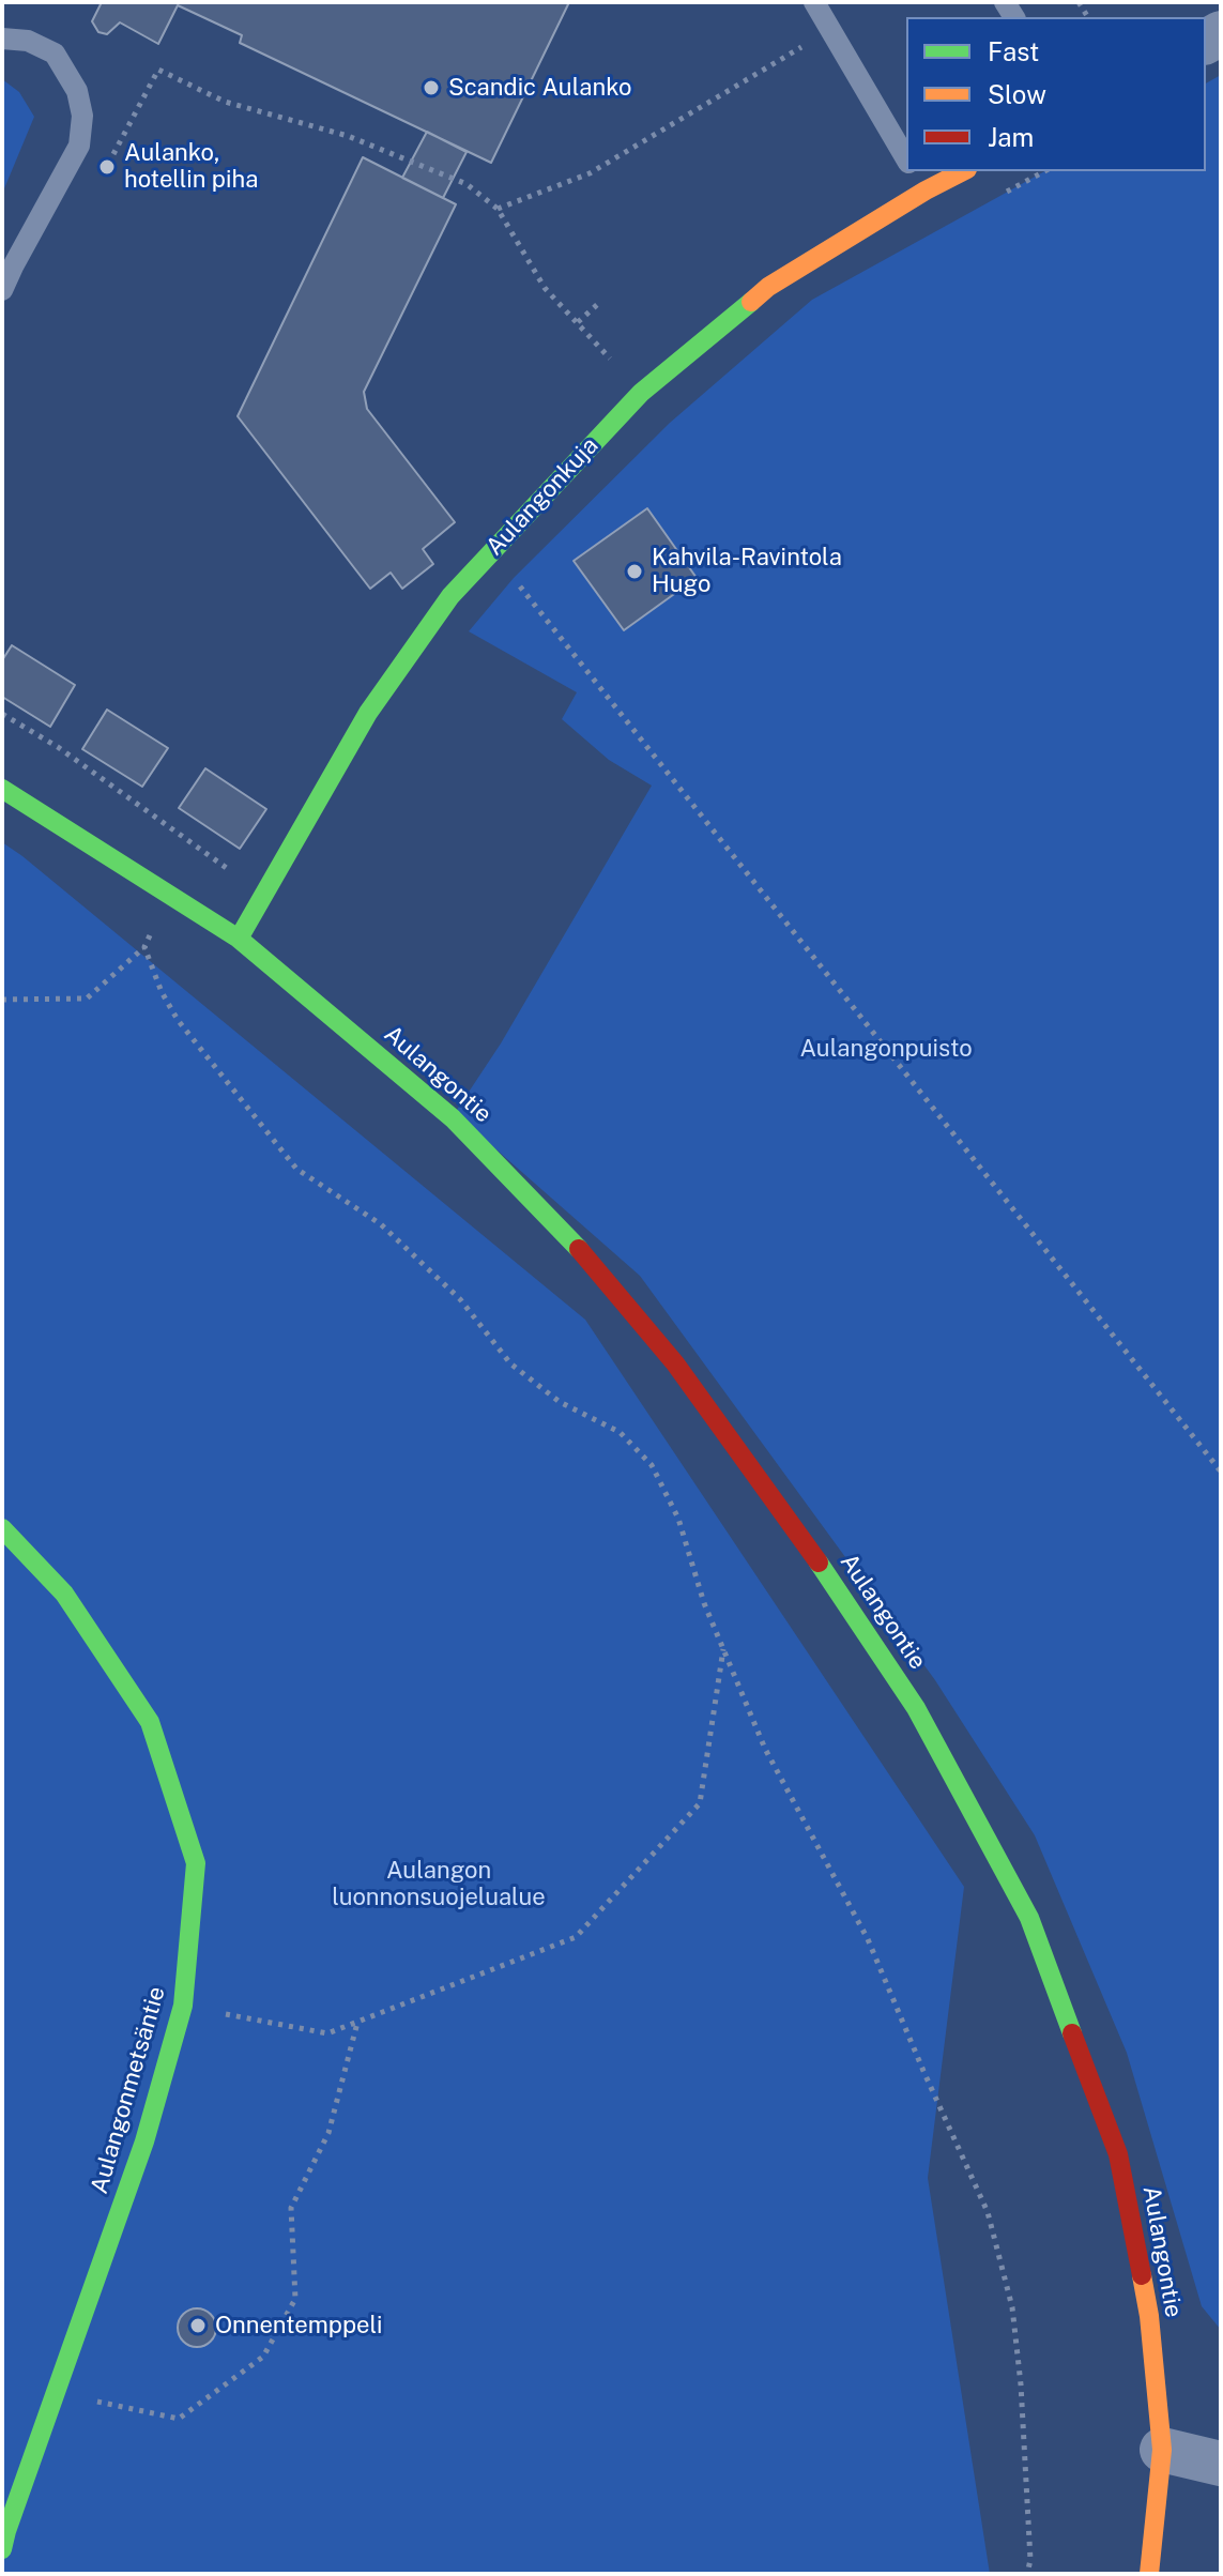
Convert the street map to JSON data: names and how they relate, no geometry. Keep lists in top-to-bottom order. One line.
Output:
{"streets":{"street":["Aulangonkuja","Aulangontie","Aulangonmetsäntie"]},"crossings":[["Aulangonkuja","Aulangontie"]],"parks":["Aulangonpuisto","Aulangon luonnonsuojelualue"],"places":["Scandic Aulanko","Aulanko, hotellin piha","Kahvila-Ravintola Hugo","Onnentemppeli"],"legend":["Fast","Slow","Jam"]}
